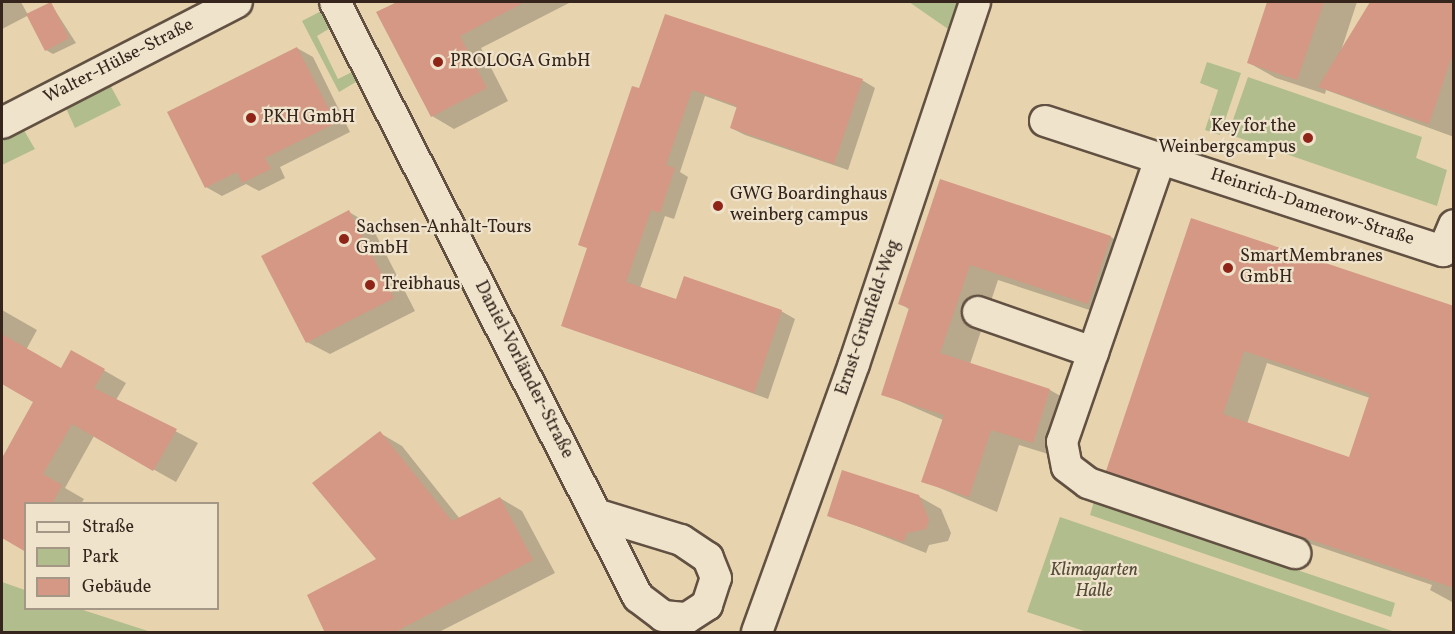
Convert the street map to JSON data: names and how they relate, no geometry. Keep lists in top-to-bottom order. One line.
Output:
{"streets":{"street":["Walter-Hülse-Straße","Heinrich-Damerow-Straße","Ernst-Grünfeld-Weg","Daniel-Vorländer-Straße"]},"parks":["Klimagarten Halle"],"places":["PROLOGA GmbH","PKH GmbH","Key for the Weinbergcampus","GWG Boardinghaus weinberg campus","Sachsen-Anhalt-Tours GmbH","SmartMembranes GmbH","Treibhaus"],"legend":["Straße","Park","Gebäude"]}
